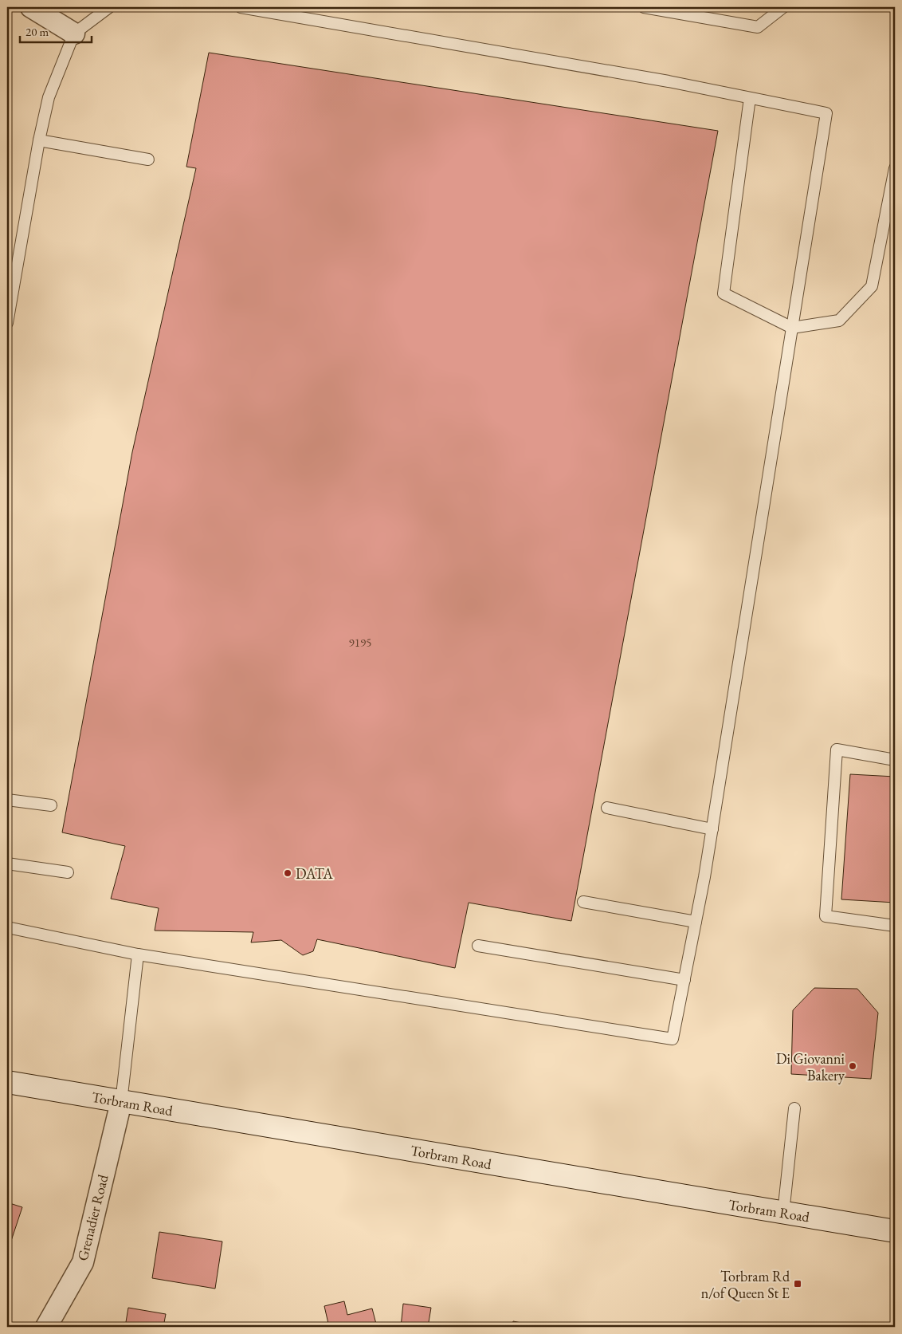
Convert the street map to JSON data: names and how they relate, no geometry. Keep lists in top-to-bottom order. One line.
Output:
{"streets":{"main road":["Torbram Road"],"street":["Grenadier Road"]},"crossings":[["Torbram Road","Grenadier Road"]],"places":{"other":["DATA","Di Giovanni Bakery"],"transit":["Torbram Rd n/of Queen St E"]},"house_numbers":["9195"],"scale_bar":"20 m"}
